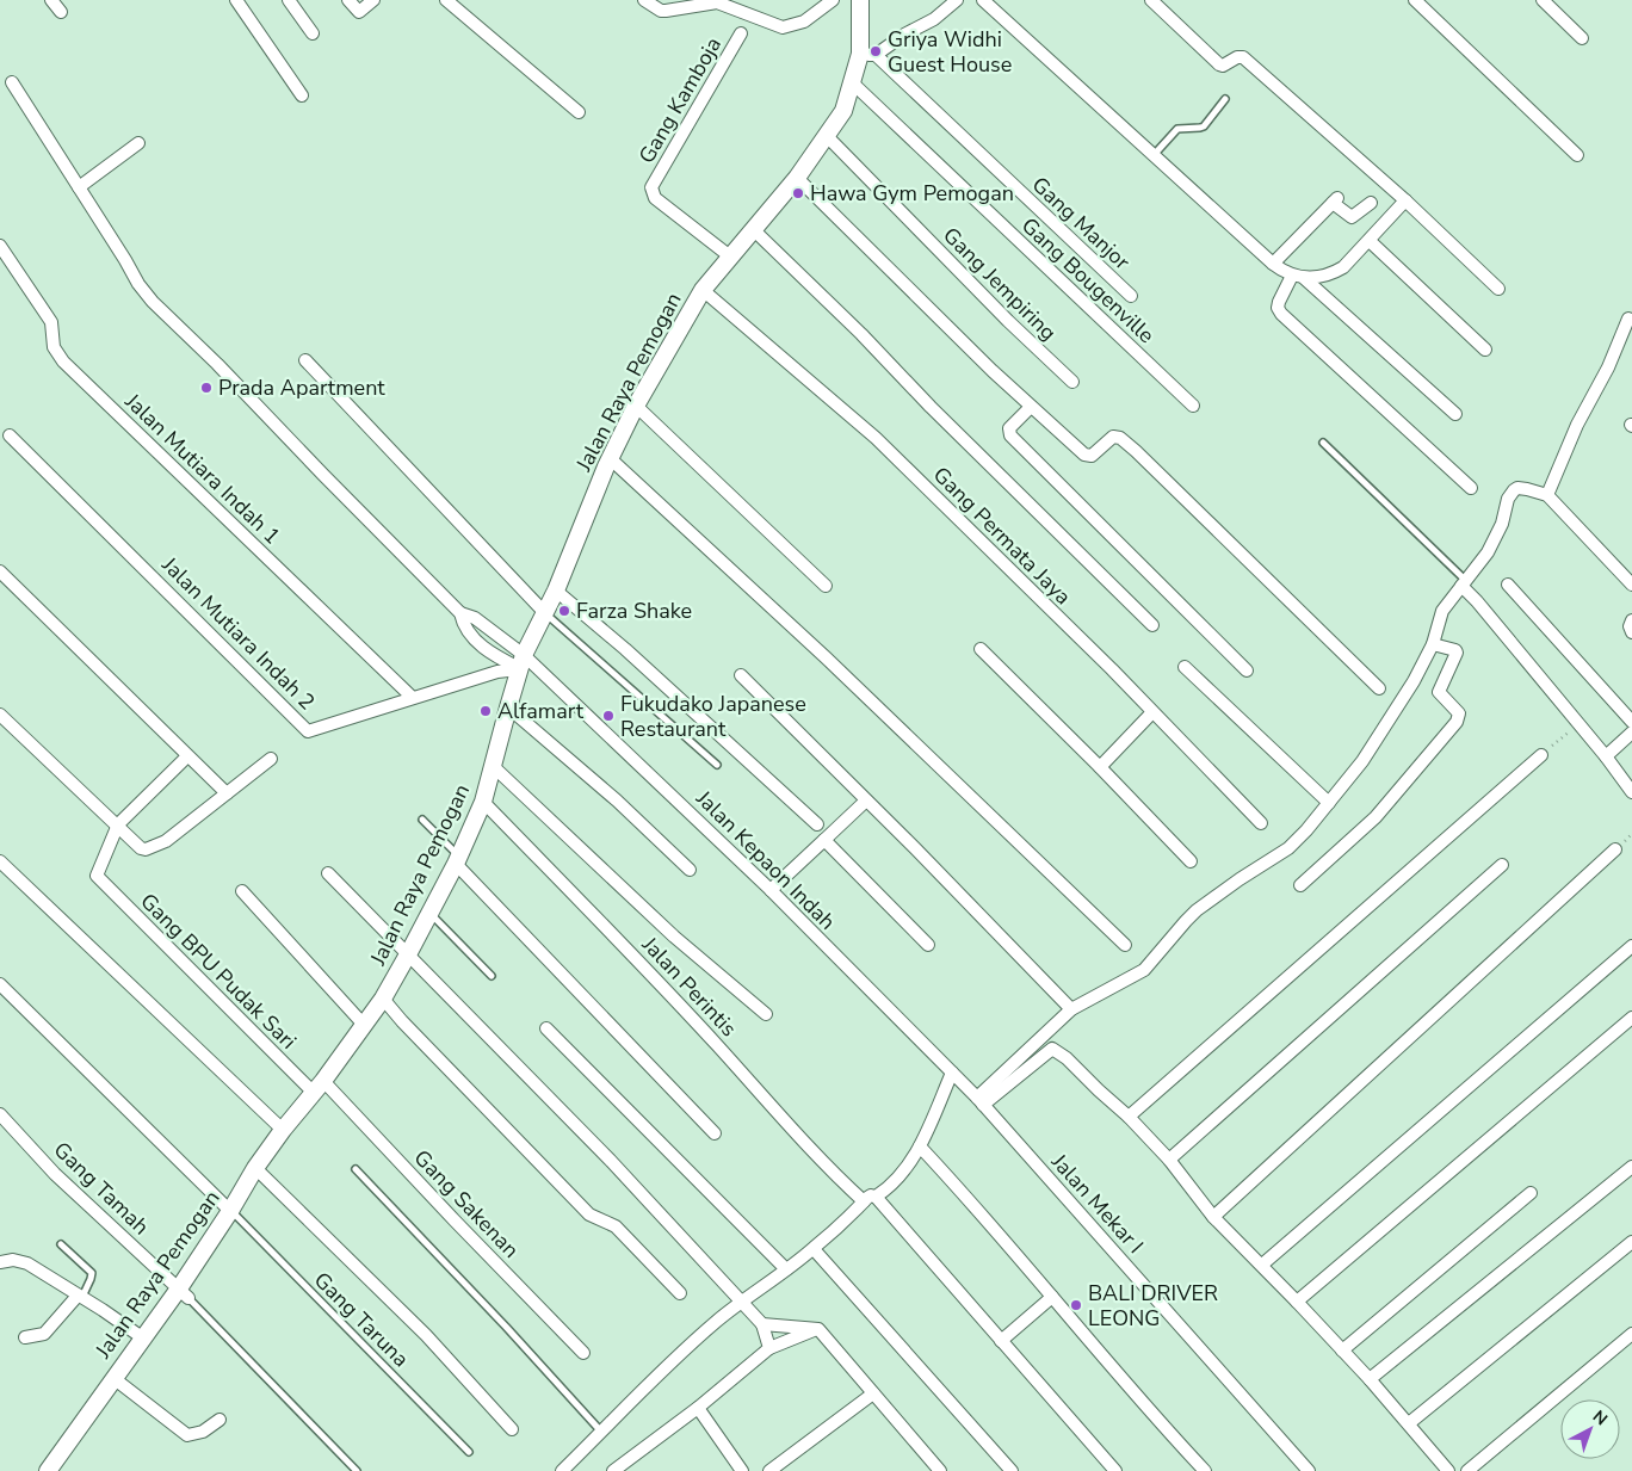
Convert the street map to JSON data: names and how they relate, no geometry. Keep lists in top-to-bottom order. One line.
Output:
{"streets":{"street":["Gang Kamboja","Gang Manjor","Gang Bougenville","Gang Jempiring","Jalan Raya Pemogan","Jalan Mutiara Indah 1","Gang Permata Jaya","Jalan Mutiara Indah 2","Jalan Kepaon Indah","Gang BPU Pudak Sari","Jalan Perintis","Gang Tamah","Gang Sakenan","Jalan Mekar I"],"lane":["Gang Taruna"]},"crossings":[["Gang Kamboja","Jalan Raya Pemogan"],["Gang Manjor","Jalan Raya Pemogan"],["Gang Bougenville","Jalan Raya Pemogan"],["Gang Jempiring","Jalan Raya Pemogan"],["Jalan Raya Pemogan","Gang Permata Jaya"],["Jalan Raya Pemogan","Jalan Mutiara Indah 2"],["Jalan Raya Pemogan","Jalan Kepaon Indah"],["Jalan Raya Pemogan","Gang BPU Pudak Sari"],["Jalan Raya Pemogan","Jalan Perintis"],["Jalan Raya Pemogan","Gang Tamah"],["Jalan Raya Pemogan","Gang Sakenan"],["Jalan Raya Pemogan","Gang Taruna"],["Jalan Mutiara Indah 1","Jalan Mutiara Indah 2"],["Jalan Mutiara Indah 2","Jalan Kepaon Indah"],["Jalan Kepaon Indah","Jalan Mekar I"],["Gang BPU Pudak Sari","Gang Sakenan"]],"places":["Griya Widhi Guest House","Hawa Gym Pemogan","Prada Apartment","Farza Shake","Alfamart","Fukudako Japanese Restaurant","BALI DRIVER LEONG"],"north":"top right"}
